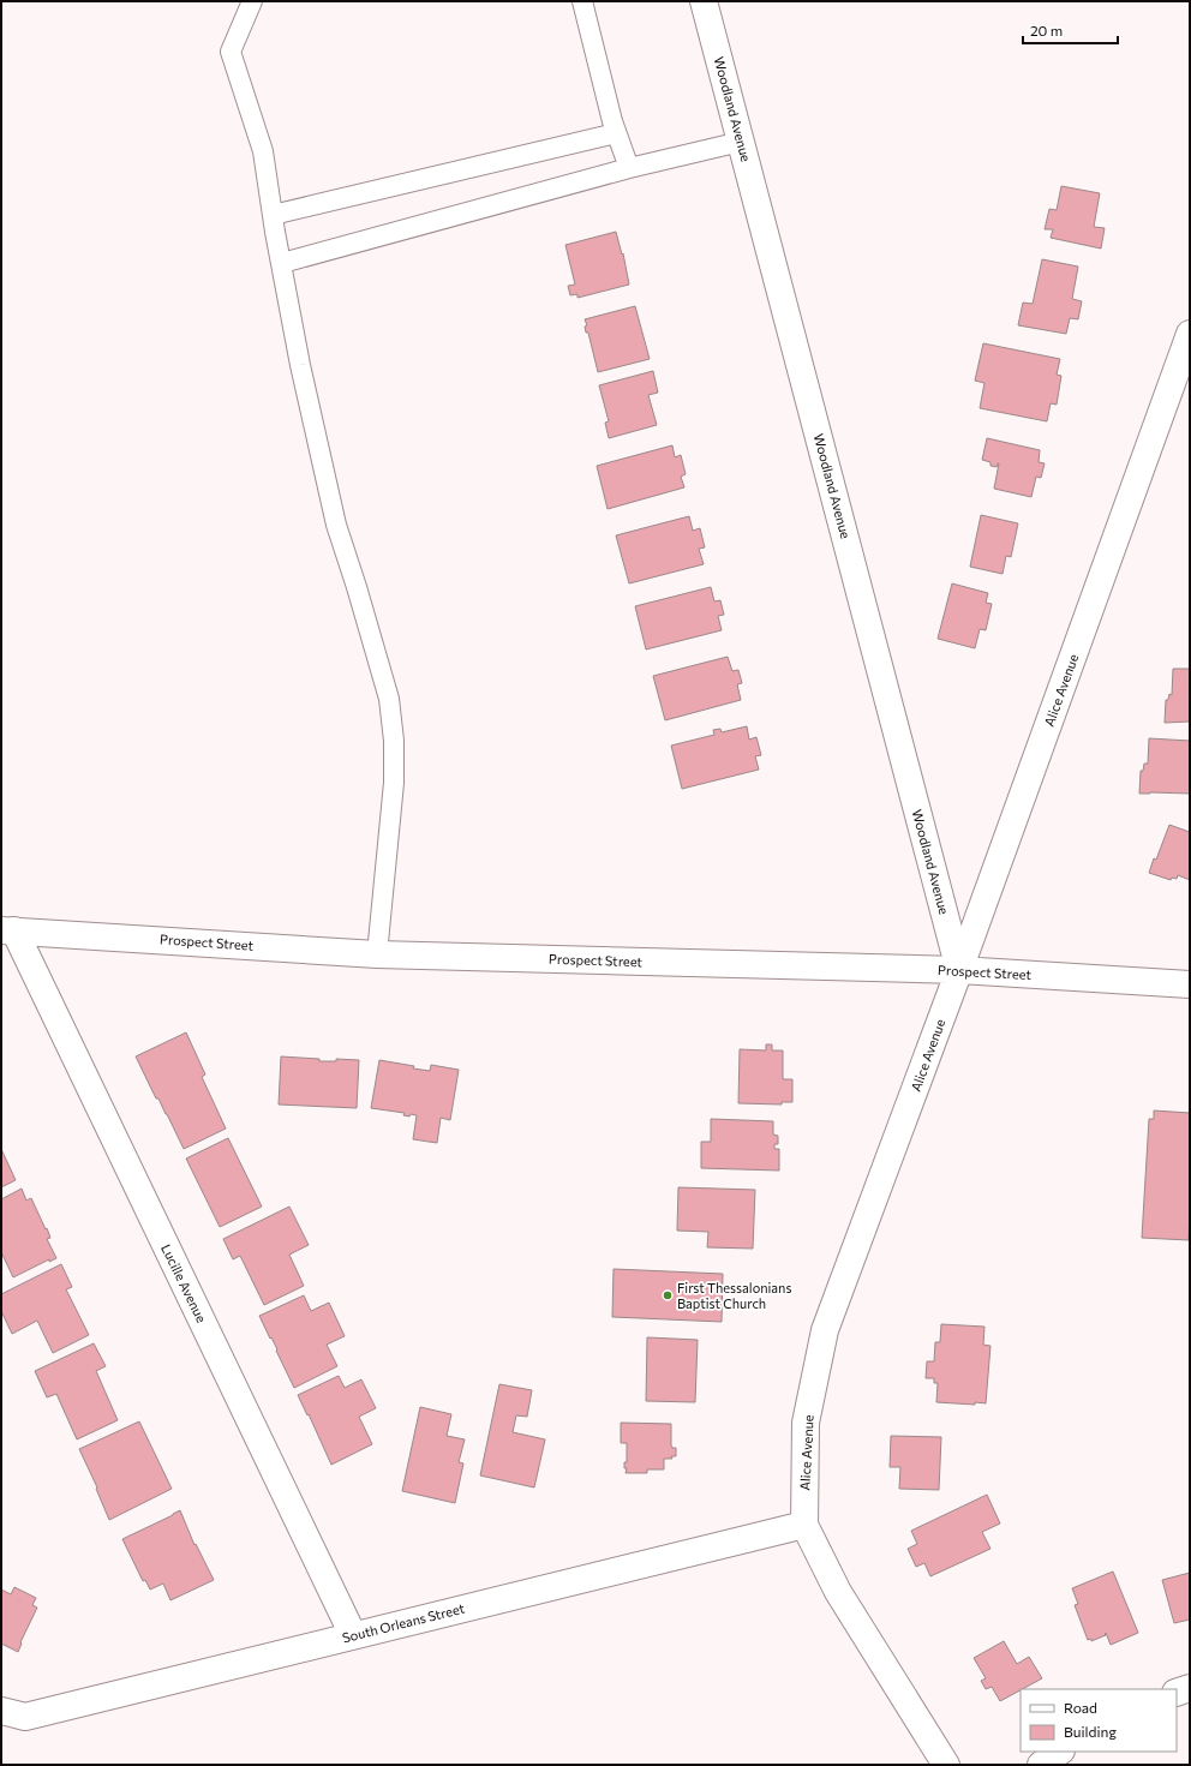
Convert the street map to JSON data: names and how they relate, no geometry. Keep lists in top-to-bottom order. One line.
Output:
{"streets":{"street":["Woodland Avenue","Alice Avenue","Prospect Street","Lucille Avenue","South Orleans Street"]},"crossings":[["Woodland Avenue","Alice Avenue"],["Woodland Avenue","Prospect Street"],["Alice Avenue","Prospect Street"],["Alice Avenue","South Orleans Street"],["Prospect Street","Lucille Avenue"],["Lucille Avenue","South Orleans Street"]],"places":["First Thessalonians Baptist Church"],"legend":["Road","Building"],"scale_bar":"20 m"}
